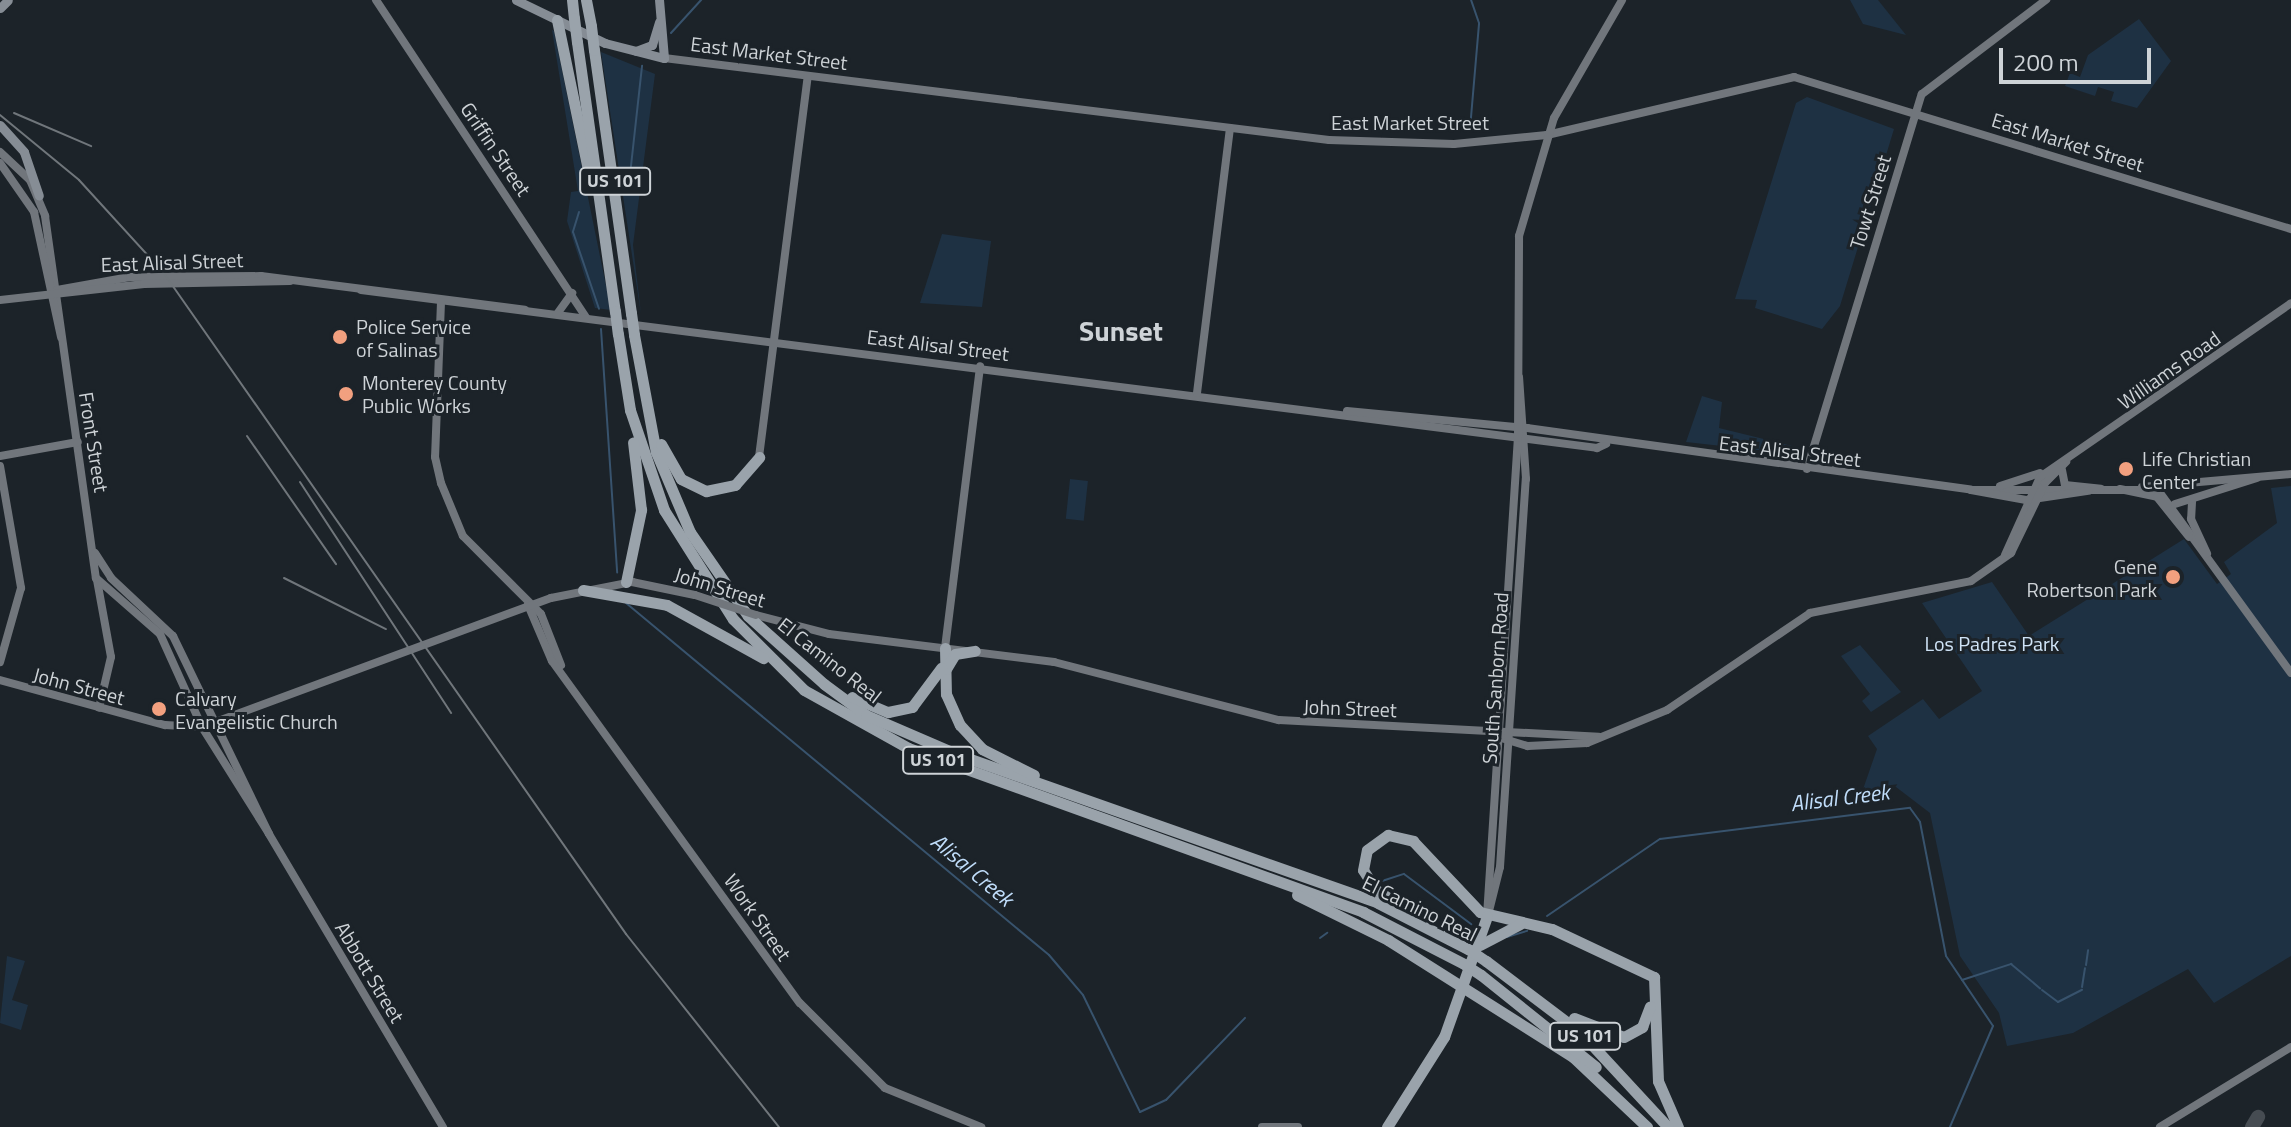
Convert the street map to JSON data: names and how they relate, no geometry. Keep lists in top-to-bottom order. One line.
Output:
{"streets":{"highway":["US 101","El Camino Real","South Sanborn Road"],"main road":["East Market Street","Griffin Street","Towt Street","East Alisal Street","Williams Road","Front Street","John Street","Work Street","Abbott Street"]},"crossings":[["East Market Street","Towt Street"],["Griffin Street","East Alisal Street"],["Towt Street","East Alisal Street"],["East Alisal Street","Williams Road"],["East Alisal Street","Front Street"],["East Alisal Street","John Street"],["East Alisal Street","South Sanborn Road"],["East Alisal Street","Work Street"],["Williams Road","John Street"],["Front Street","Abbott Street"],["John Street","South Sanborn Road"],["John Street","Work Street"],["John Street","Abbott Street"],["El Camino Real","South Sanborn Road"]],"districts":["Sunset"],"water":["Alisal Creek"],"parks":["Los Padres Park"],"places":["Police Service of Salinas","Monterey County Public Works","Life Christian Center","Gene Robertson Park","Calvary Evangelistic Church"],"scale_bar":"200 m"}
